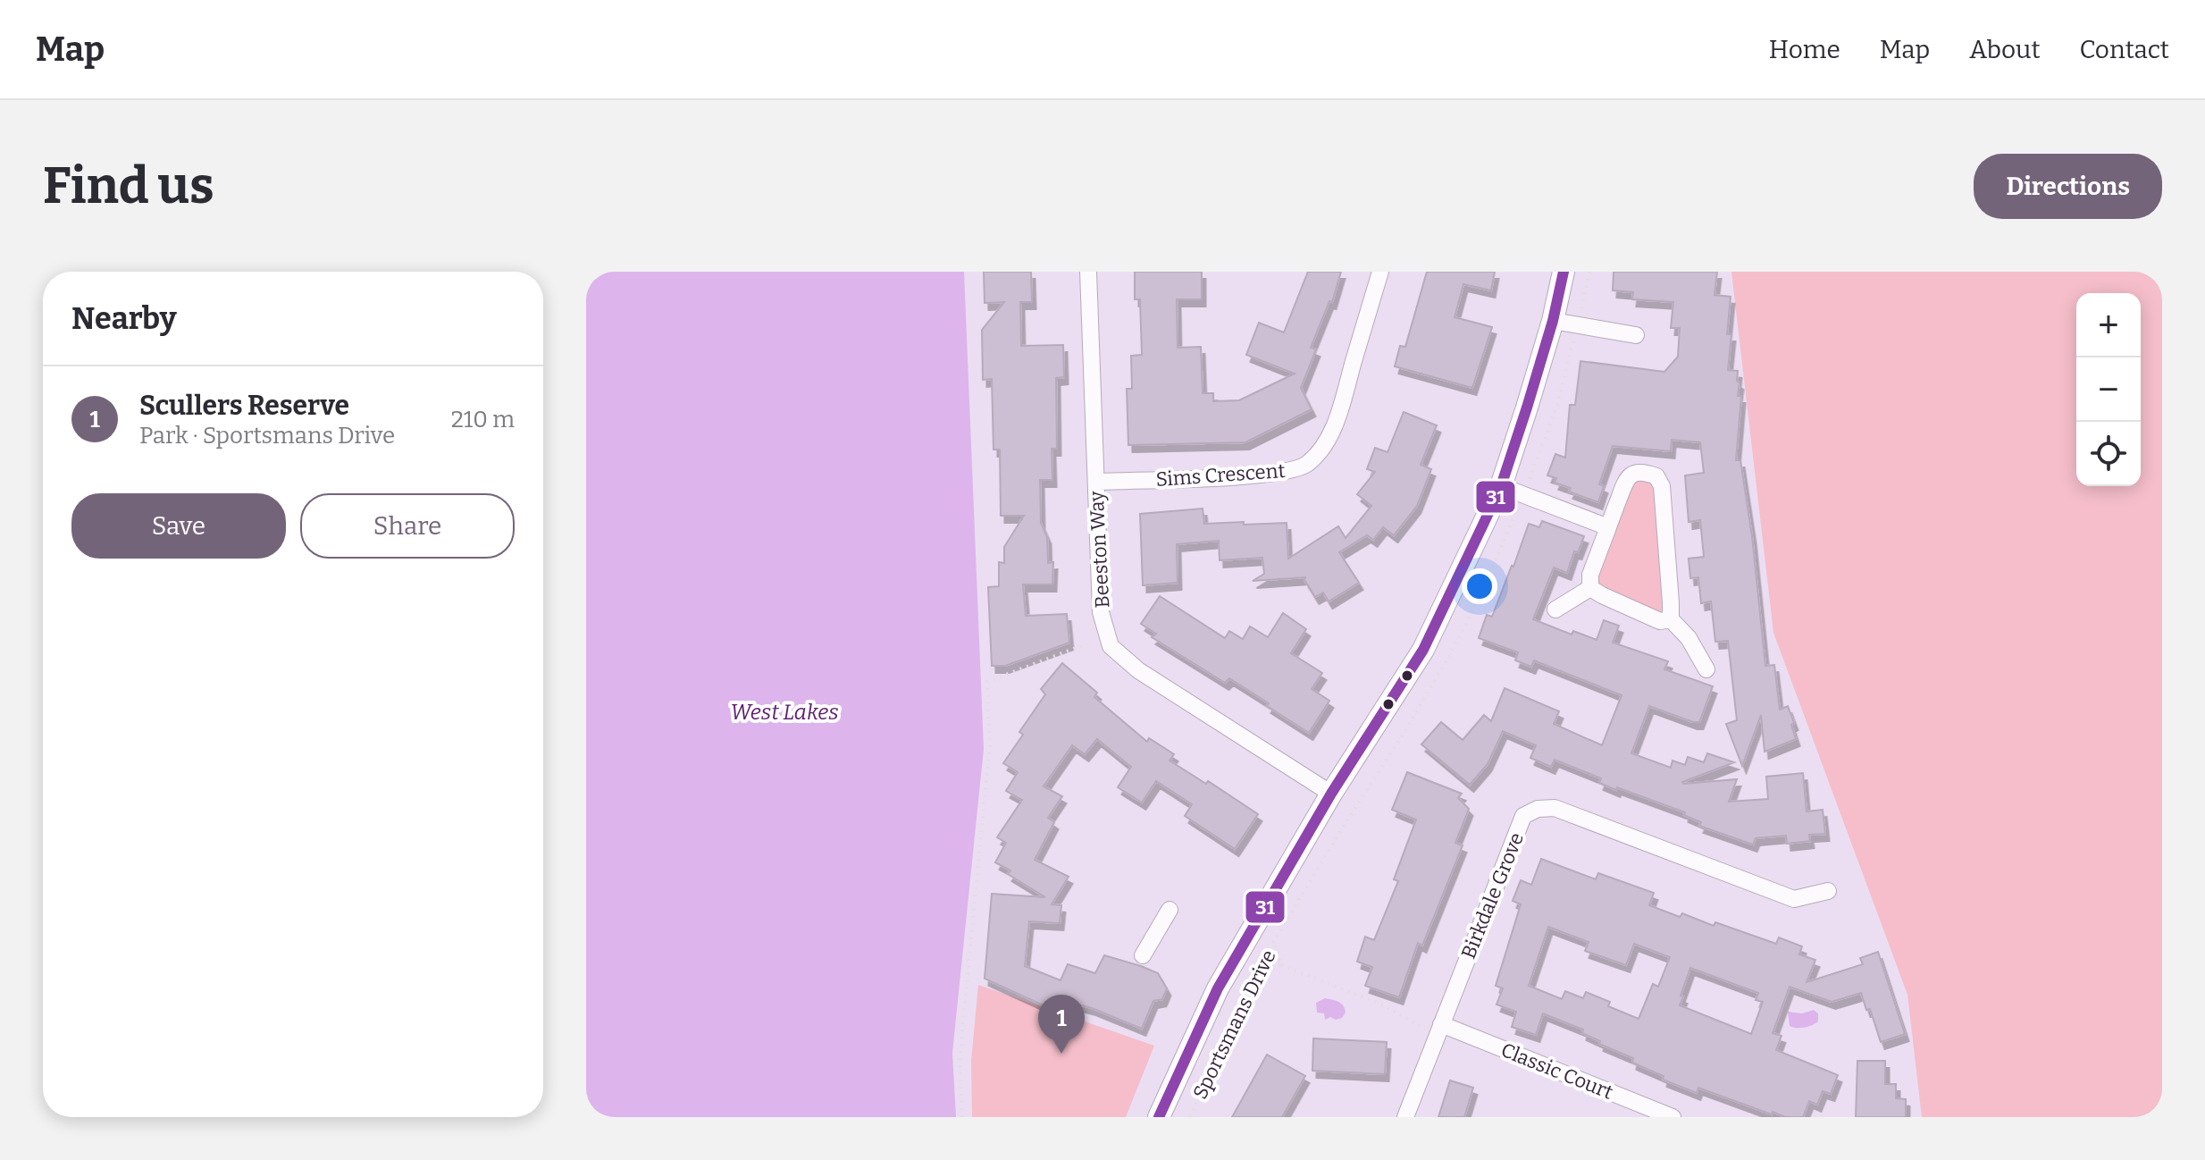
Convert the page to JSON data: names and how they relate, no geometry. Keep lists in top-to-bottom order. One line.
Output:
{"streets":{"street":["Sims Crescent","Beeston Way","Birkdale Grove","Sportsmans Drive","Classic Court"]},"crossings":[["Sims Crescent","Beeston Way"],["Beeston Way","Sportsmans Drive"],["Birkdale Grove","Classic Court"]],"water":["West Lakes"],"lines":["transit line 31"],"page":{"header":"Map","nav":["Home","Map","About","Contact"],"buttons":["Directions",["Save","Share"]],"title":"Find us","heading":"Nearby","map_buttons":["+","−"],"list":[{"mark":"1","name":"Scullers Reserve","note":"Park · Sportsmans Drive","value":"210 m"}],"pins":"1"}}
